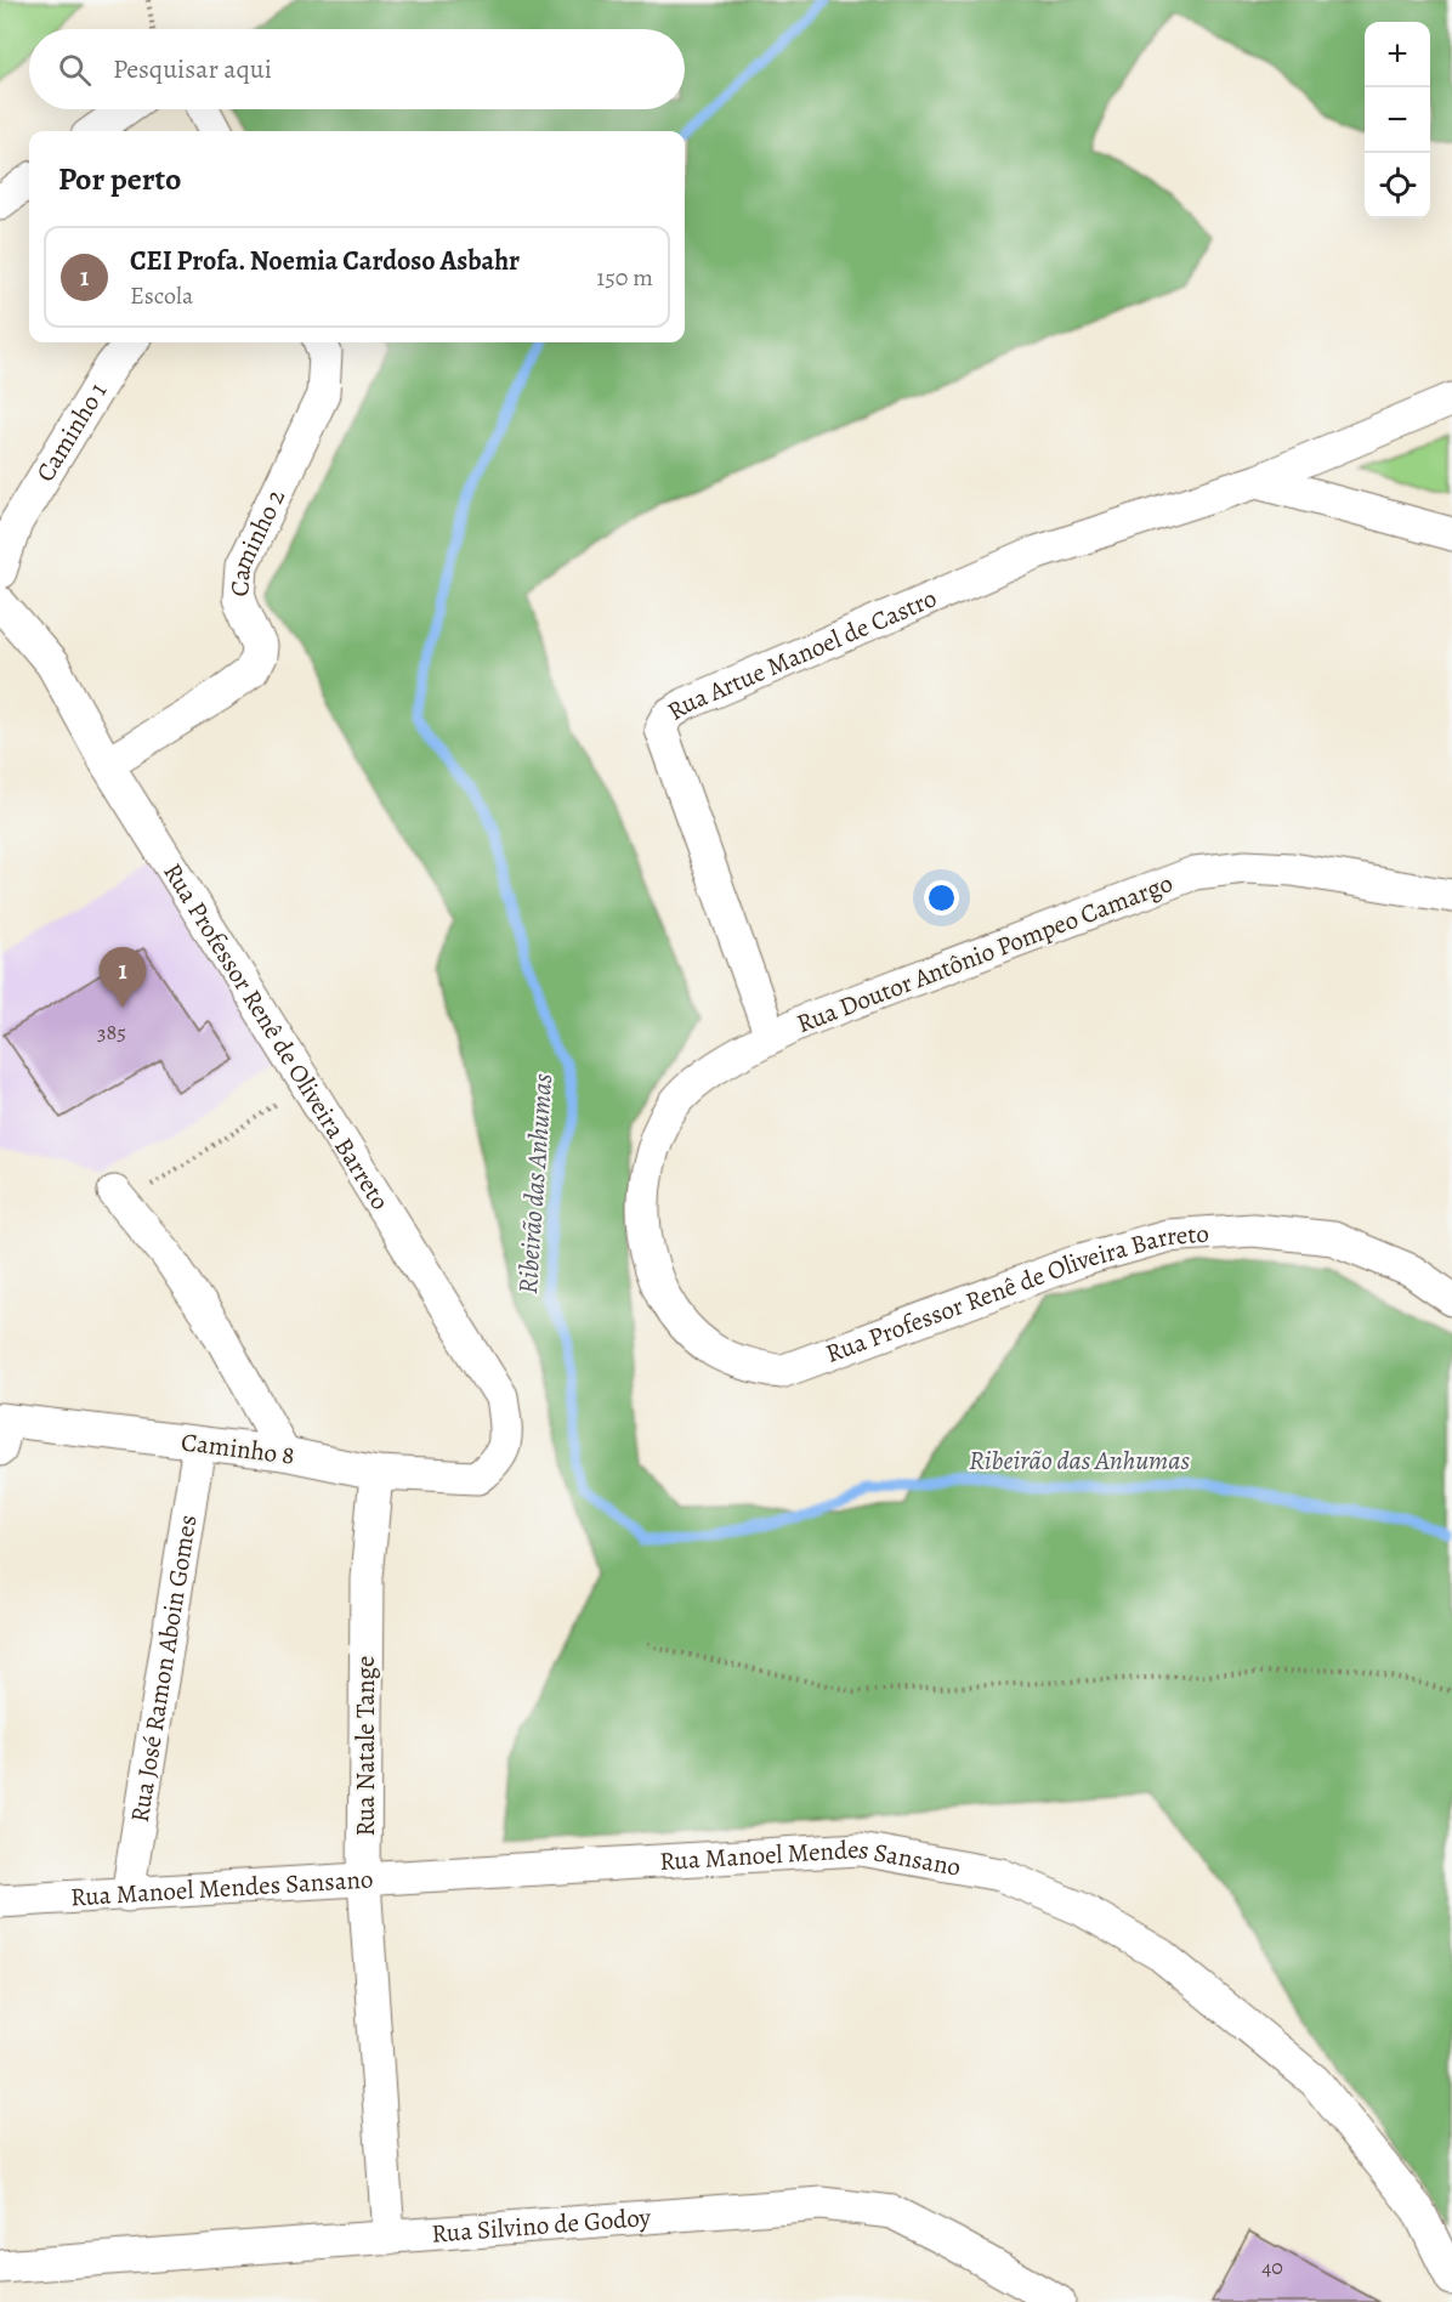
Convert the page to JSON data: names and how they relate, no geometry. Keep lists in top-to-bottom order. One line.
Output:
{"streets":{"street":["Caminho 1","Caminho 2","Rua Artue Manoel de Castro","Rua Doutor Antônio Pompeo Camargo","Rua Professor Renê de Oliveira Barreto","Caminho 8","Rua José Ramon Aboin Gomes","Rua Natale Tange","Rua Manoel Mendes Sansano","Rua Silvino de Godoy"]},"crossings":[["Caminho 2","Rua Professor Renê de Oliveira Barreto"],["Rua Artue Manoel de Castro","Rua Doutor Antônio Pompeo Camargo"],["Rua Doutor Antônio Pompeo Camargo","Rua Professor Renê de Oliveira Barreto"],["Rua Professor Renê de Oliveira Barreto","Caminho 8"],["Caminho 8","Rua José Ramon Aboin Gomes"],["Caminho 8","Rua Natale Tange"],["Rua José Ramon Aboin Gomes","Rua Manoel Mendes Sansano"],["Rua Natale Tange","Rua Manoel Mendes Sansano"],["Rua Natale Tange","Rua Silvino de Godoy"]],"water":["Ribeirão das Anhumas"],"house_numbers":["385","40"],"page":{"map_buttons":["+","−"],"search":"Pesquisar aqui","heading":"Por perto","list":[{"mark":"1","name":"CEI Profa. Noemia Cardoso Asbahr","note":"Escola","value":"150 m"}],"pins":"1"}}
